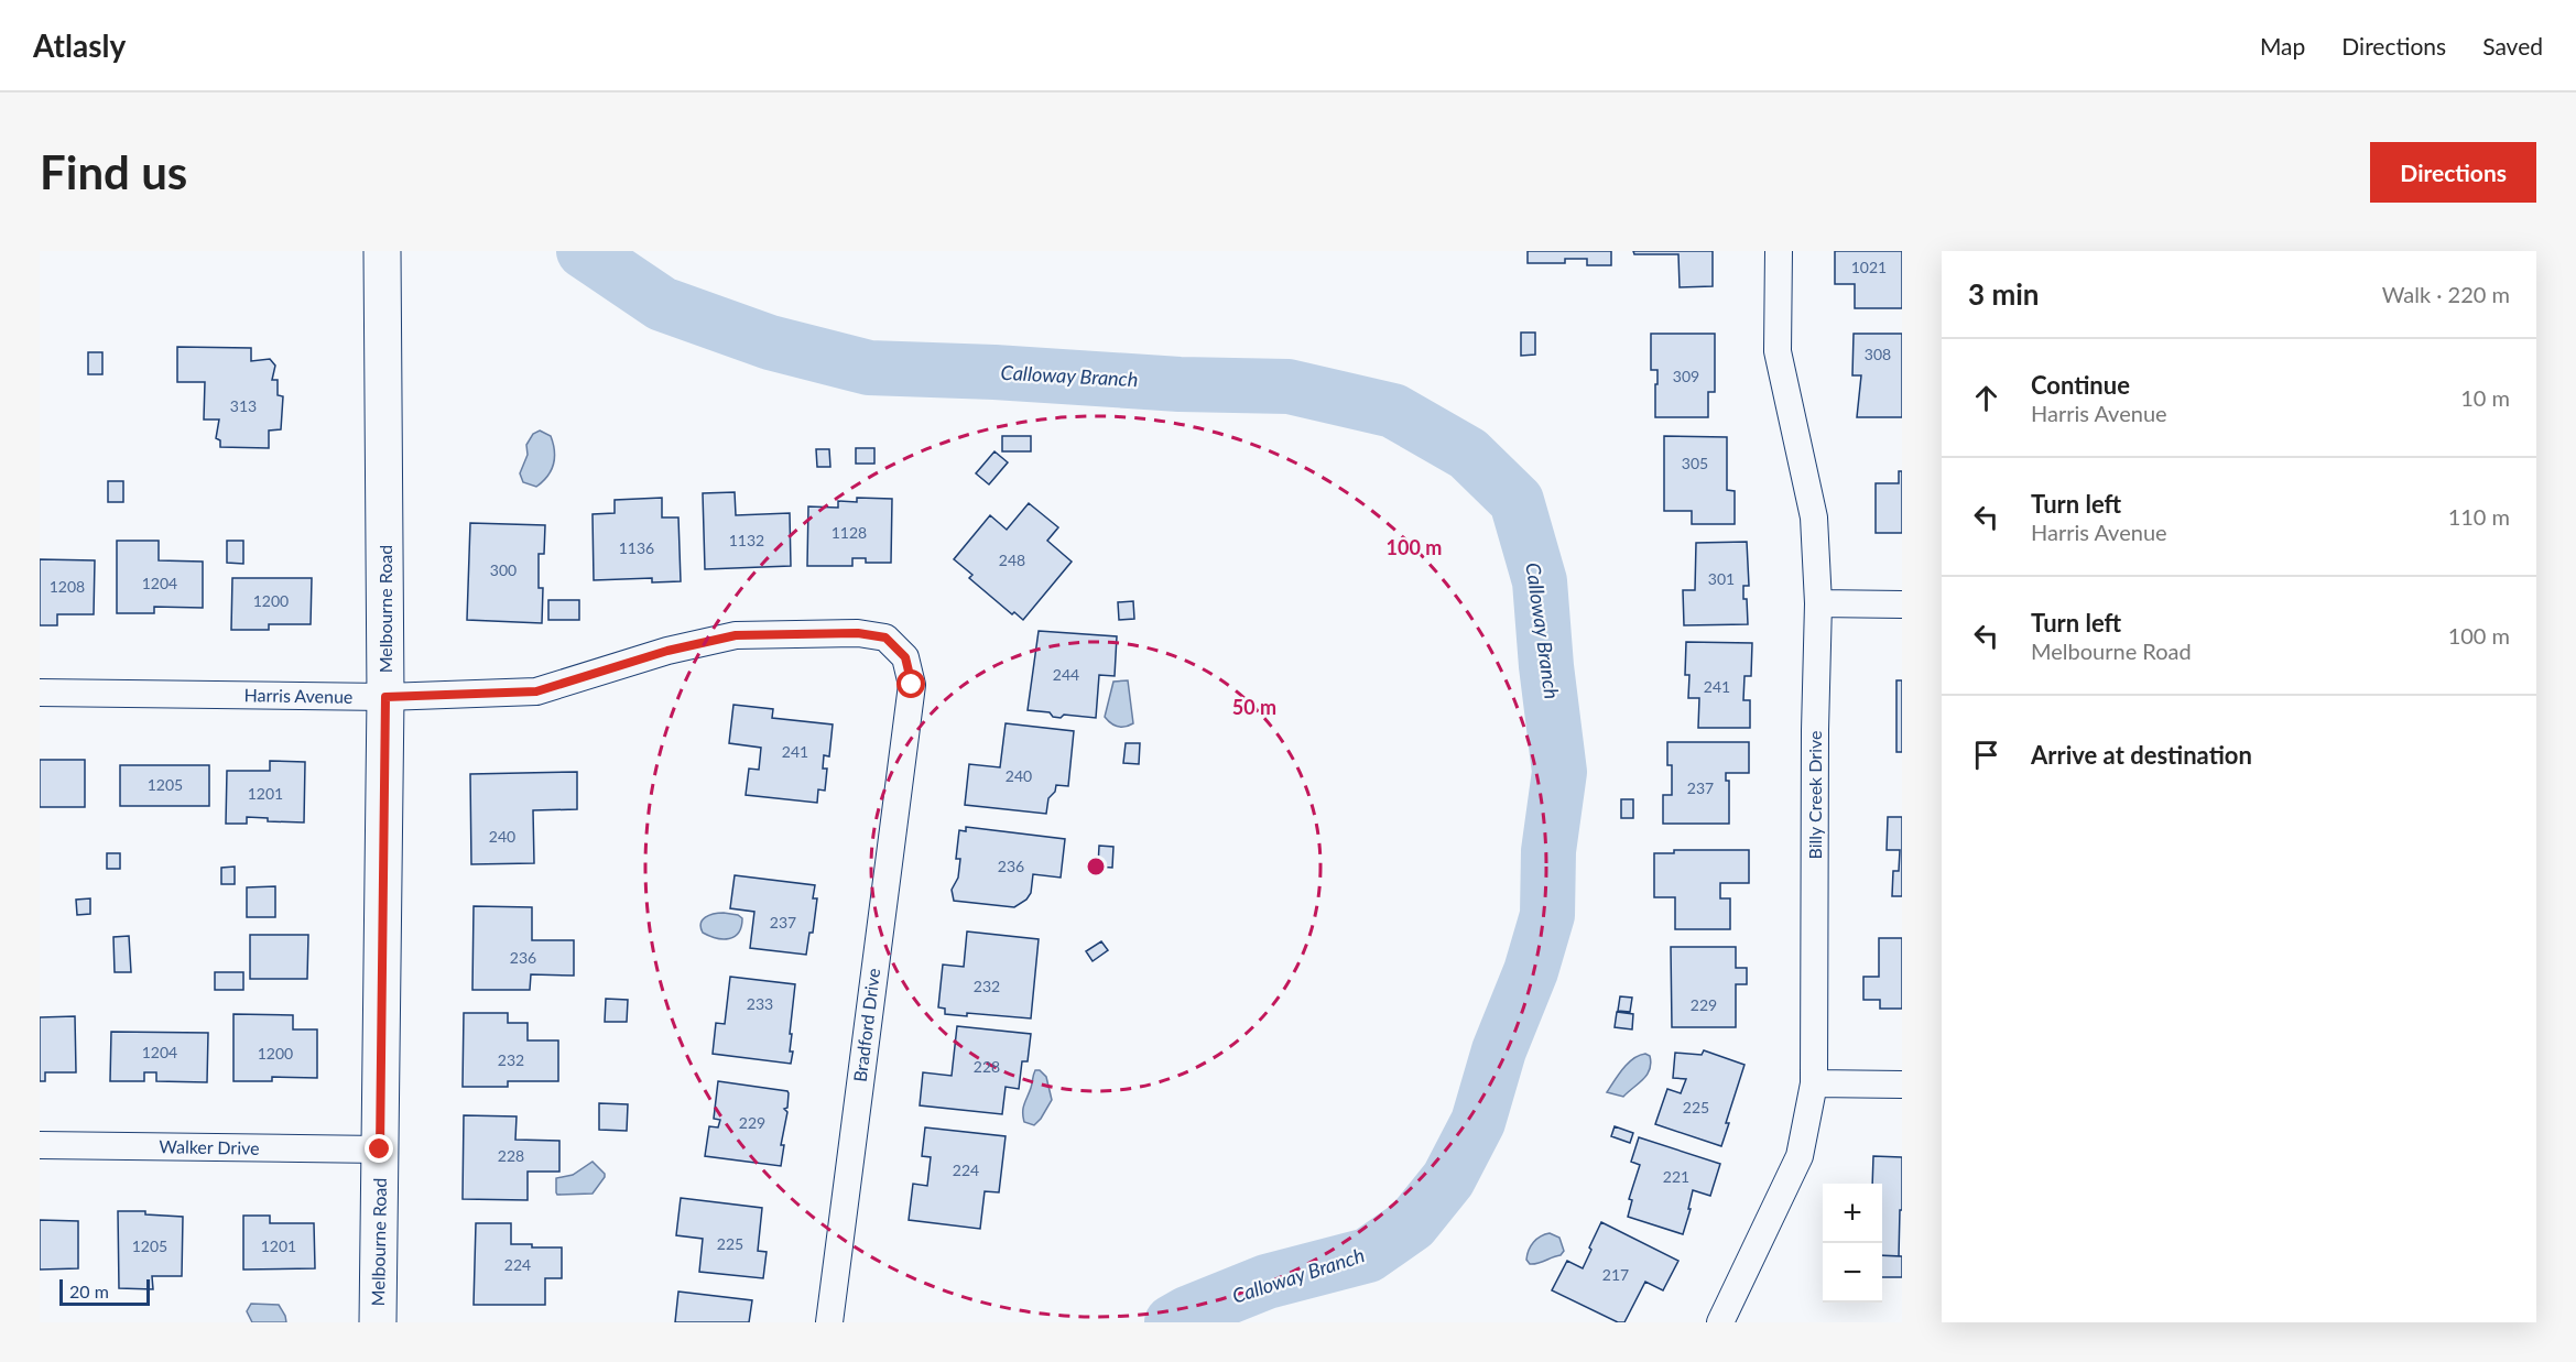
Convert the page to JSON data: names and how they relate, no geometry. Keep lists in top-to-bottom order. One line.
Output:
{"streets":{"street":["Melbourne Road","Harris Avenue","Billy Creek Drive","Bradford Drive","Walker Drive"]},"crossings":[["Melbourne Road","Harris Avenue"],["Melbourne Road","Walker Drive"],["Harris Avenue","Bradford Drive"]],"water":["Calloway Branch"],"house_numbers":["1021","308","309","313","305","1128","1132","1136","248","300","301","1204","1208","1200","244","241","241","240","1205","237","1201","240","236","237","236","232","233","229","1204","1200","232","228","225","229","228","224","221","225","1205","1201","224","217"],"scale_bar":"20 m","page":{"header":"Atlasly","nav":["Map","Directions","Saved"],"buttons":"Directions","title":"Find us","heading":["3 min","Walk · 220 m"],"list":[["Continue","Harris Avenue","10 m"],["Turn left","Harris Avenue","110 m"],["Turn left","Melbourne Road","100 m"],"Arrive at destination"],"map_buttons":["+","−"],"scale":"20 m"},"rings":["100 m","50 m"]}
